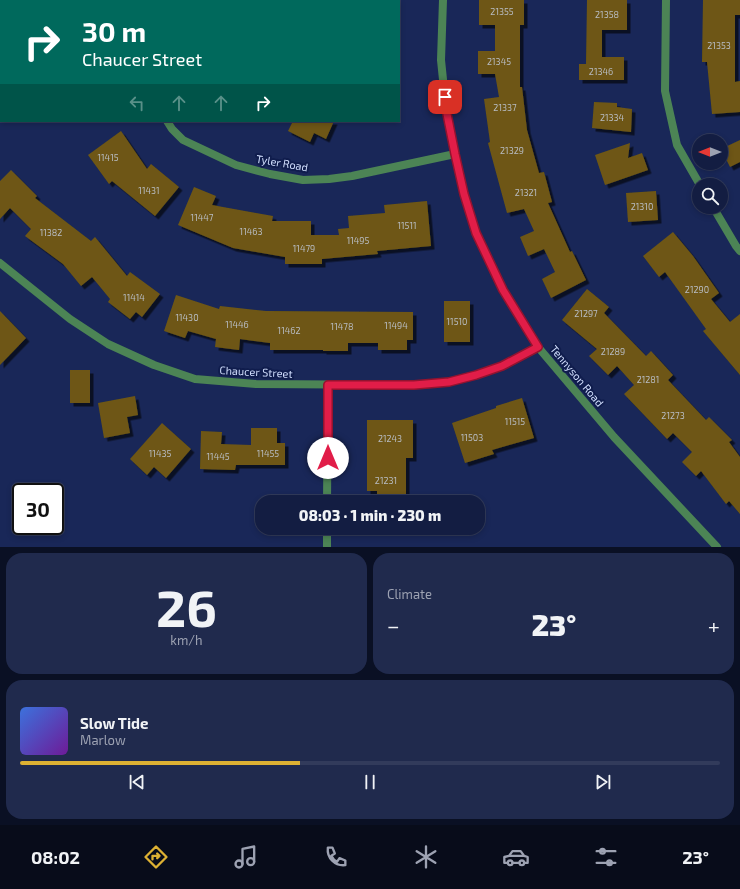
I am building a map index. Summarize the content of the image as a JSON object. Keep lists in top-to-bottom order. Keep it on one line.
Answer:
{"streets":{"street":["Tyler Road","Chaucer Street","Tennyson Road"]},"crossings":[["Tyler Road","Tennyson Road"],["Chaucer Street","Tennyson Road"]],"house_numbers":["21355","21358","21353","21345","21346","21337","21334","21329","11415","11431","21321","21310","11447","11511","11463","11382","11495","11479","21290","11414","21297","11430","11510","11446","11494","11478","11462","21289","21281","21273","11515","11503","21243","11435","11455","11445","21231"],"north":"left","page":{"turn":["30 m","Chaucer Street"],"limit":"30","trip":"08:03 · 1 min · 230 m","tile":[["26","km/h"],"Climate"],"heat":["−","23°","+"],"song":["Slow Tide","Marlow"],"tabs":["08:02","23°"]}}
